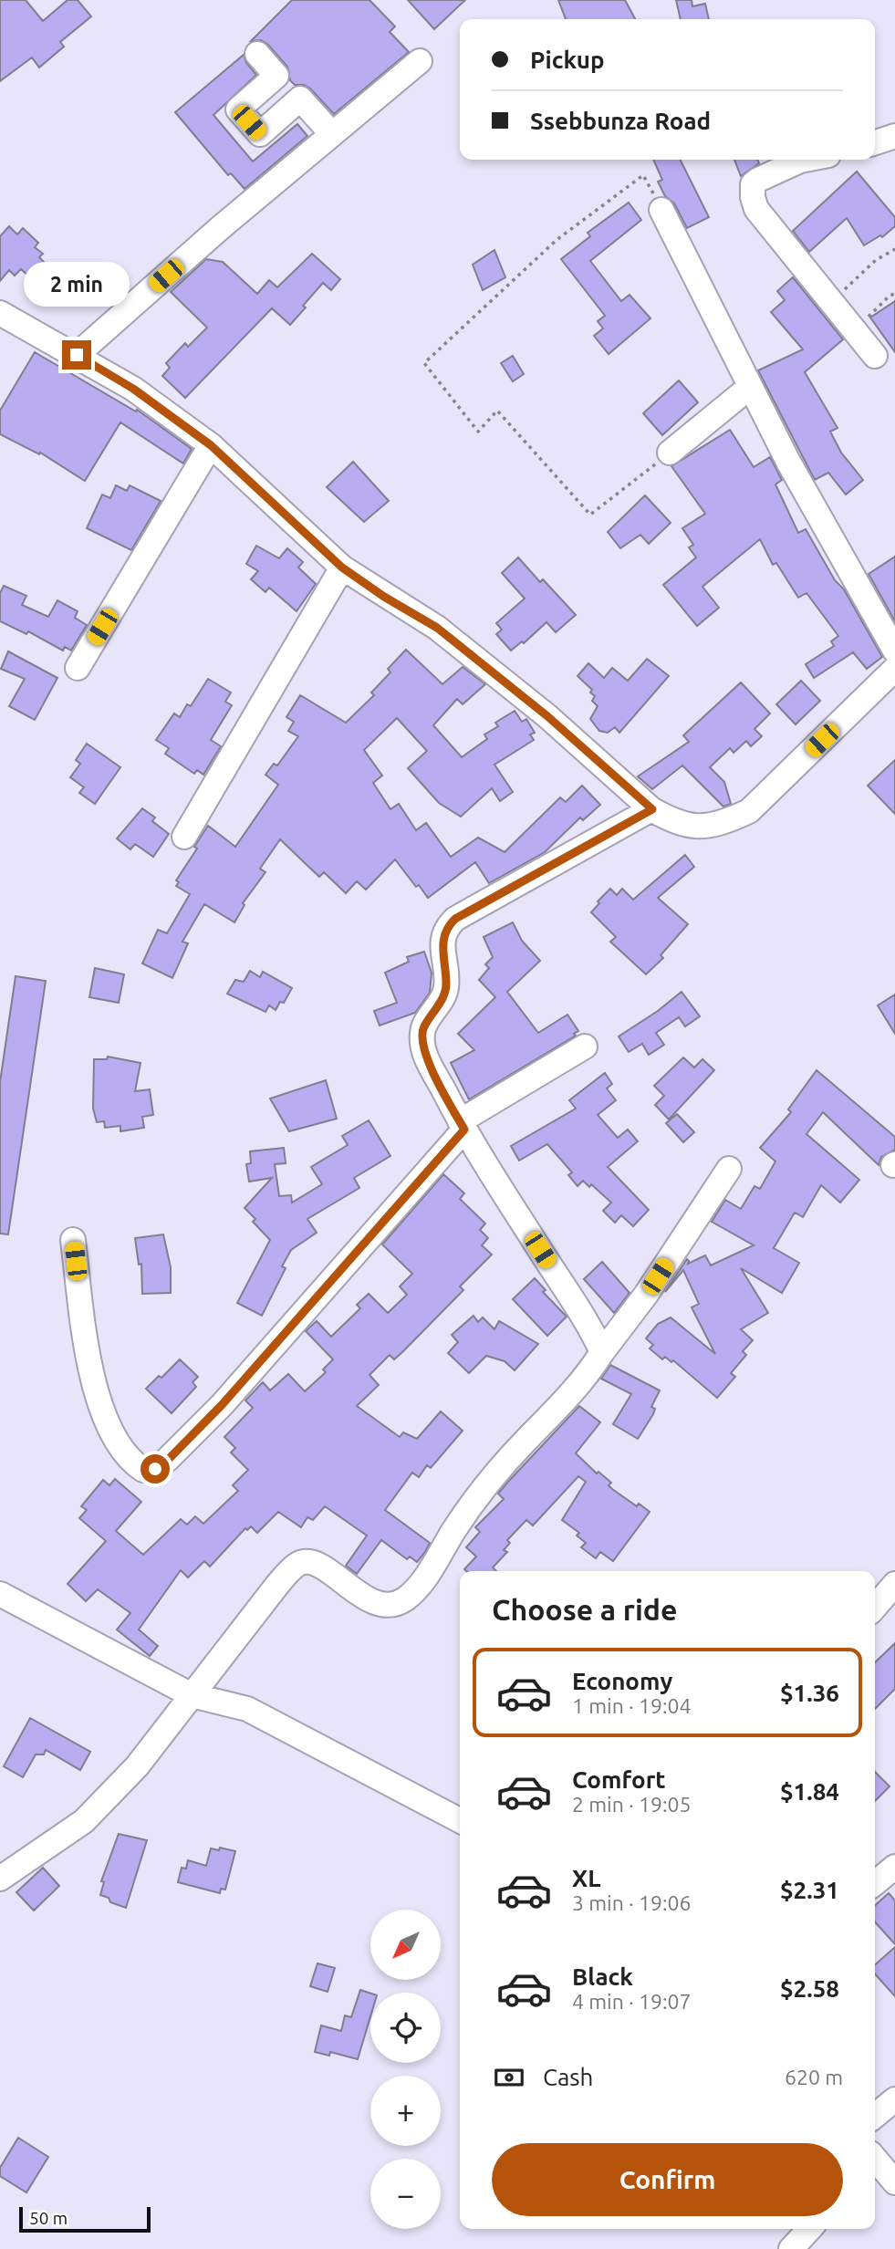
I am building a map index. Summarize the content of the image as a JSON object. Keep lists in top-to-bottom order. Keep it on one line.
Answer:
{"scale_bar":"50 m","north":"bottom left","page":{"banner":["Pickup","Ssebbunza Road"],"bubble":"2 min","heading":"Choose a ride","list":[{"name":"Economy","note":"1 min · 19:04","value":"$1.36"},{"name":"Comfort","note":"2 min · 19:05","value":"$1.84"},{"name":"XL","note":"3 min · 19:06","value":"$2.31"},{"name":"Black","note":"4 min · 19:07","value":"$2.58"}],"map_buttons":["+","−"],"pay":["Cash","620 m"],"buttons":"Confirm","scale":"50 m"}}
